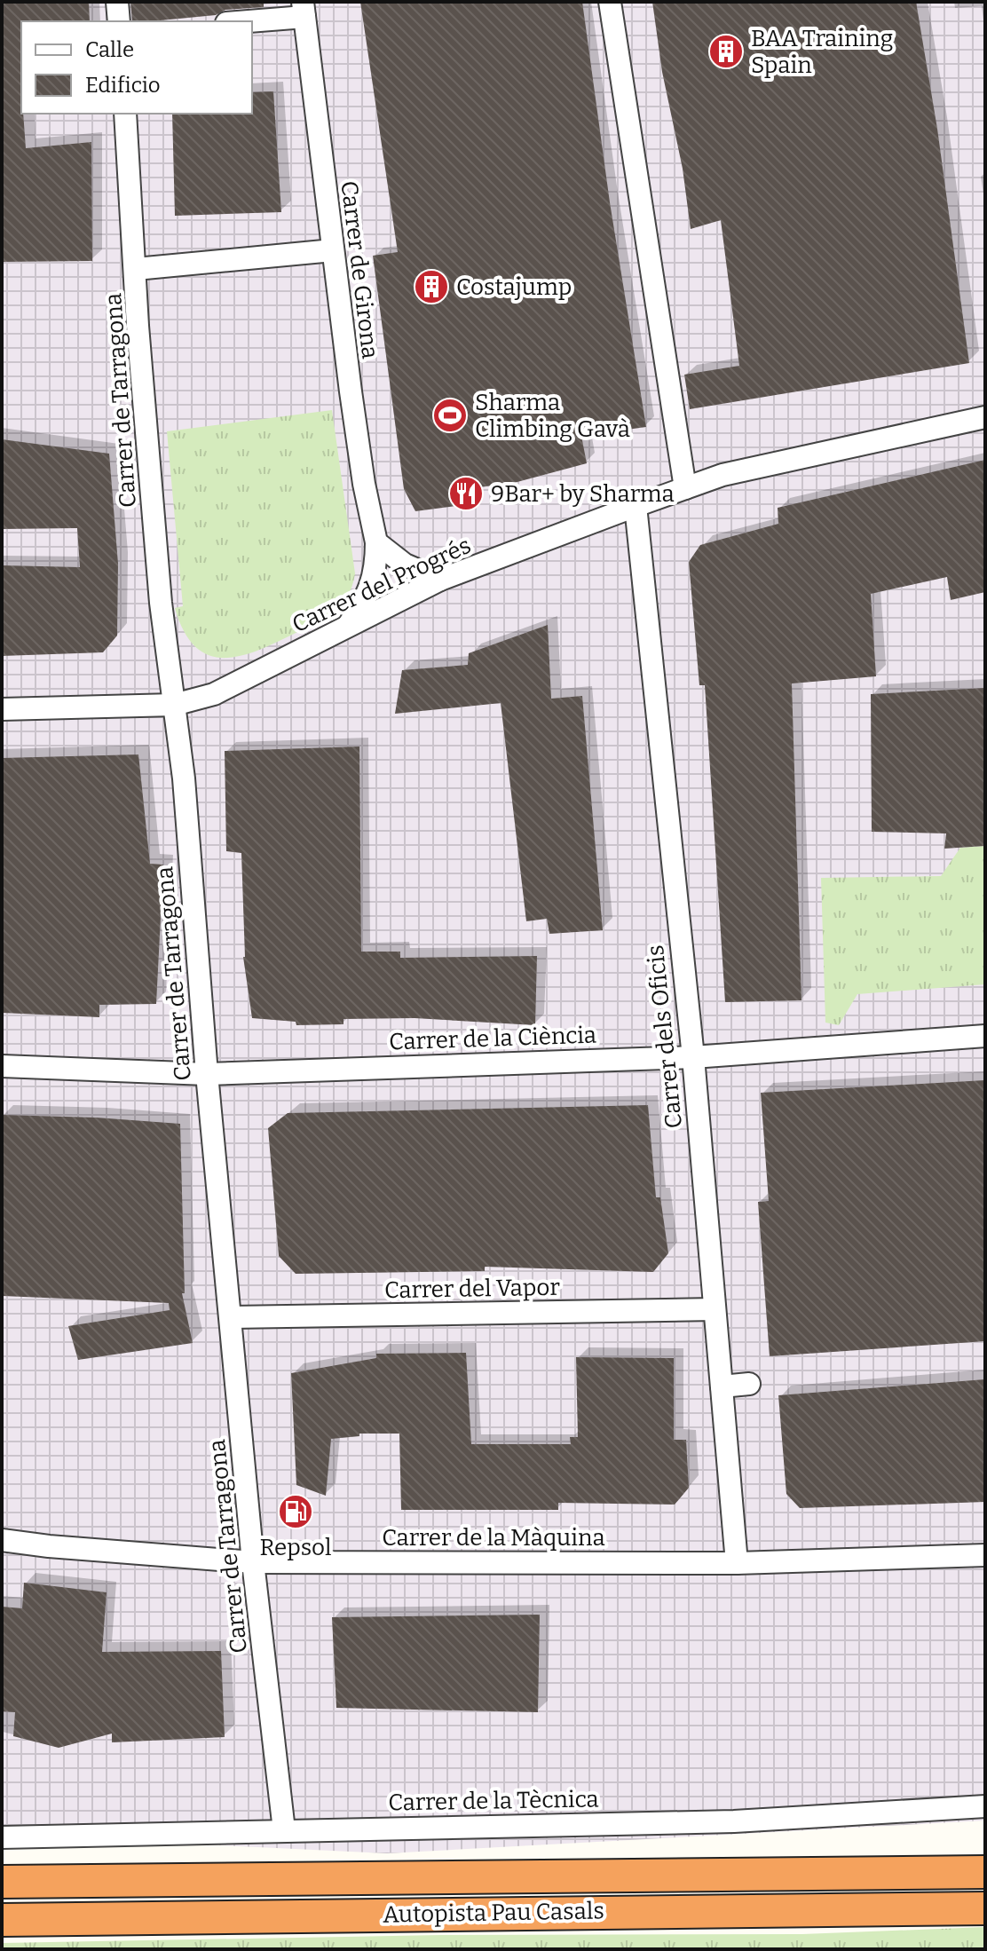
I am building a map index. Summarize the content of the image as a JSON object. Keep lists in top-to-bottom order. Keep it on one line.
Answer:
{"streets":{"highway":["Autopista Pau Casals"],"street":["Carrer de Girona","Carrer de Tarragona","Carrer del Progrés","Carrer dels Oficis","Carrer de la Ciència","Carrer del Vapor","Carrer de la Màquina","Carrer de la Tècnica"]},"crossings":[["Carrer de Girona","Carrer del Progrés"],["Carrer de Tarragona","Carrer del Progrés"],["Carrer de Tarragona","Carrer de la Ciència"],["Carrer de Tarragona","Carrer del Vapor"],["Carrer de Tarragona","Carrer de la Màquina"],["Carrer de Tarragona","Carrer de la Tècnica"],["Carrer del Progrés","Carrer dels Oficis"],["Carrer dels Oficis","Carrer de la Ciència"],["Carrer dels Oficis","Carrer del Vapor"],["Carrer dels Oficis","Carrer de la Màquina"]],"places":{"building":["BAA Training Spain","Costajump"],"sports":["Sharma Climbing Gavà"],"restaurant":["9Bar+ by Sharma"],"fuel station":["Repsol"]},"legend":["Calle","Edificio"]}
